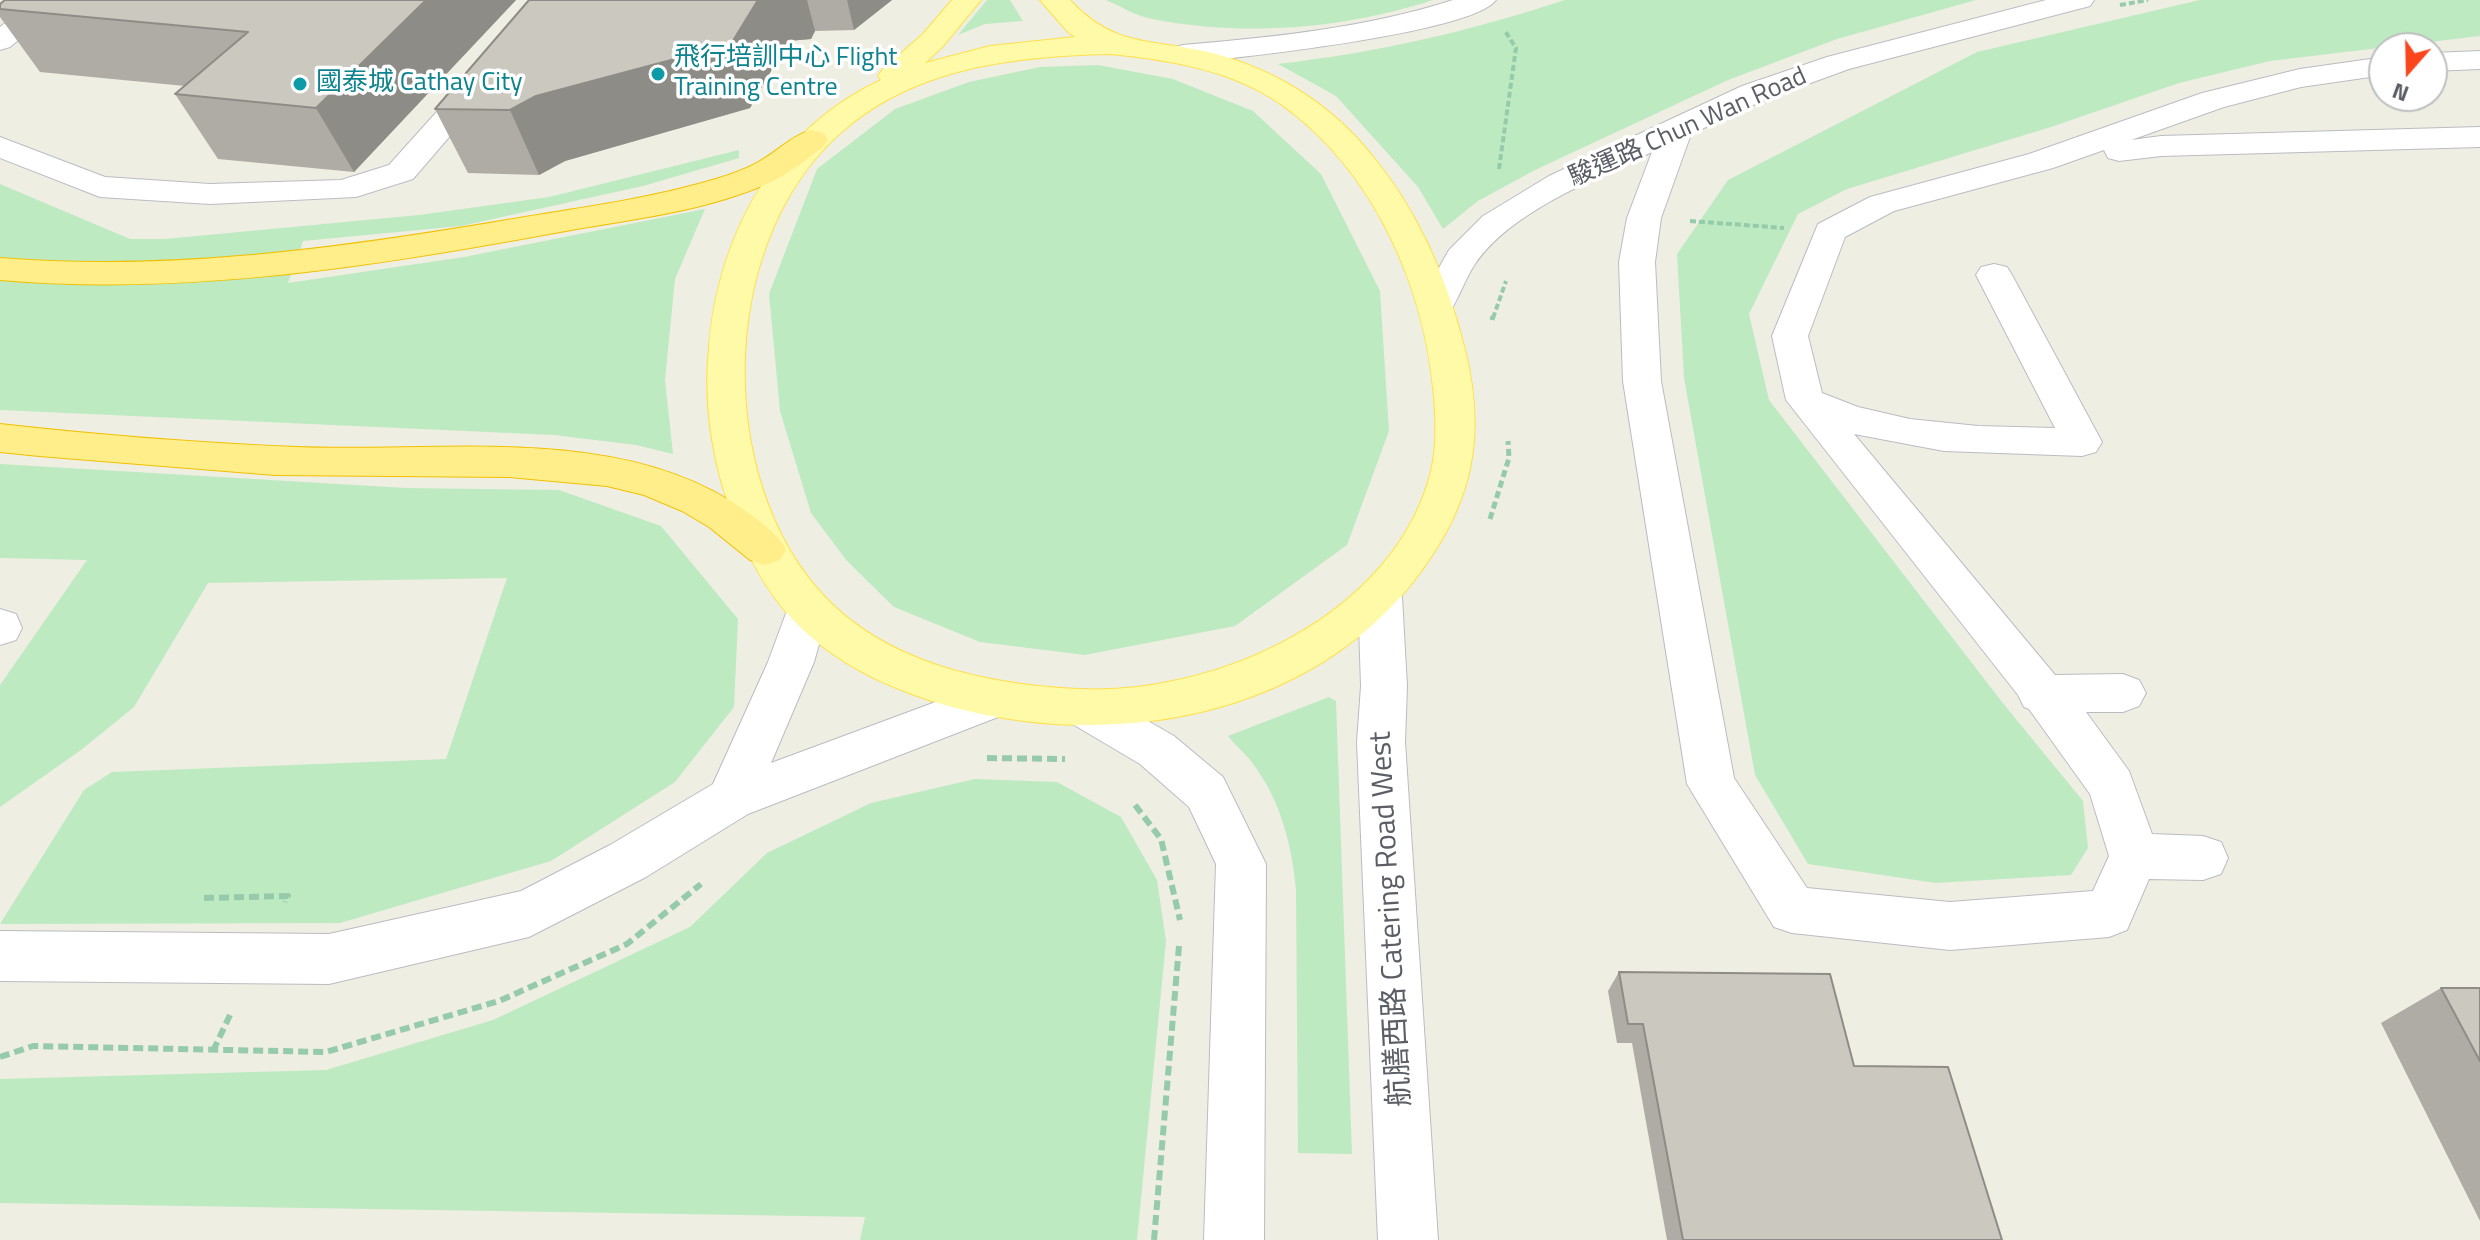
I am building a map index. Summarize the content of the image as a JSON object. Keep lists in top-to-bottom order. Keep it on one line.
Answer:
{"streets":{"street":["駿運路 Chun Wan Road","航膳西路 Catering Road West"]},"places":["飛行培訓中心 Flight Training Centre","國泰城 Cathay City"],"north":"bottom"}
